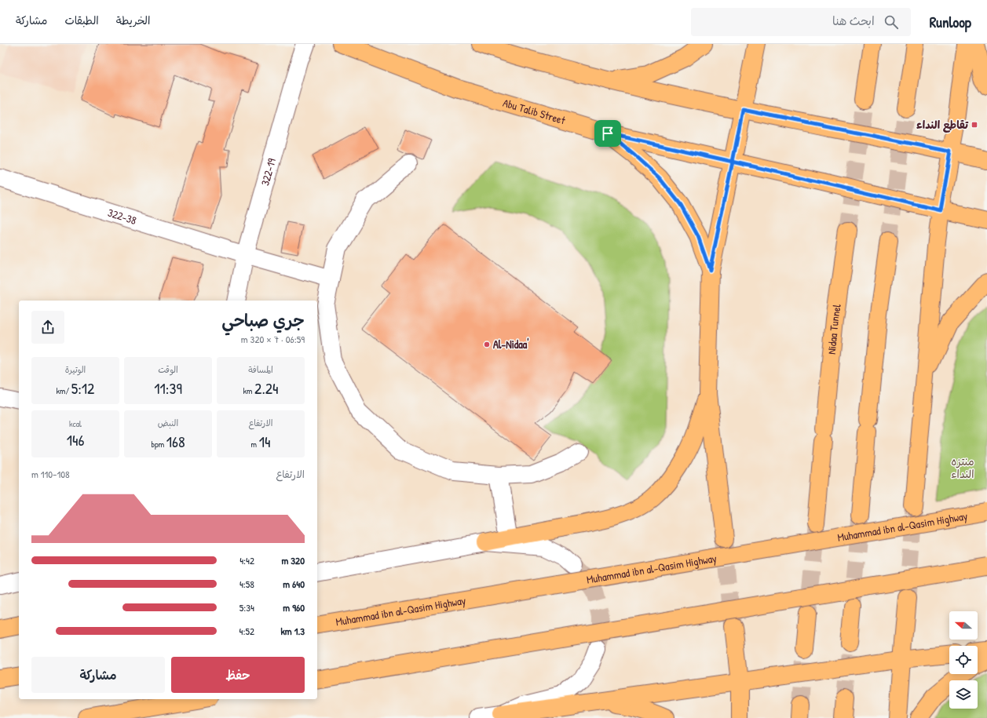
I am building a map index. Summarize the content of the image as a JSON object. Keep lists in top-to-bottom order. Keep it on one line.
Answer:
{"streets":{"main road":["Abu Talib Street","Nidaa Tunnel","Muhammad ibn al-Qasim Highway"],"street":["322-19","322-38"]},"crossings":[["322-19","322-38"]],"parks":["منتزه النداء"],"places":{"transit":["تقاطع النداء"],"other":["Al-Nidaa'"]},"north":"left","page":{"header":"Runloop","search":"ابحث هنا","nav":["الخريطة","الطبقات","مشاركة"],"heading":["جري صباحي","06:59 · 7 × 320 m"],"stats":[["المسافة","2.24 km"],["الوقت","11:39"],["الوتيرة","5:12 /km"],["الارتفاع","14 m"],["النبض","168 bpm"],["kcal","146"]],"chart":["الارتفاع","108–110 m"],"list":[{"name":"320 m","note":"4:42"},{"name":"640 m","note":"4:58"},{"name":"960 m","note":"5:34"},{"name":"1.3 km","note":"4:52"}],"buttons":["حفظ","مشاركة"]}}
